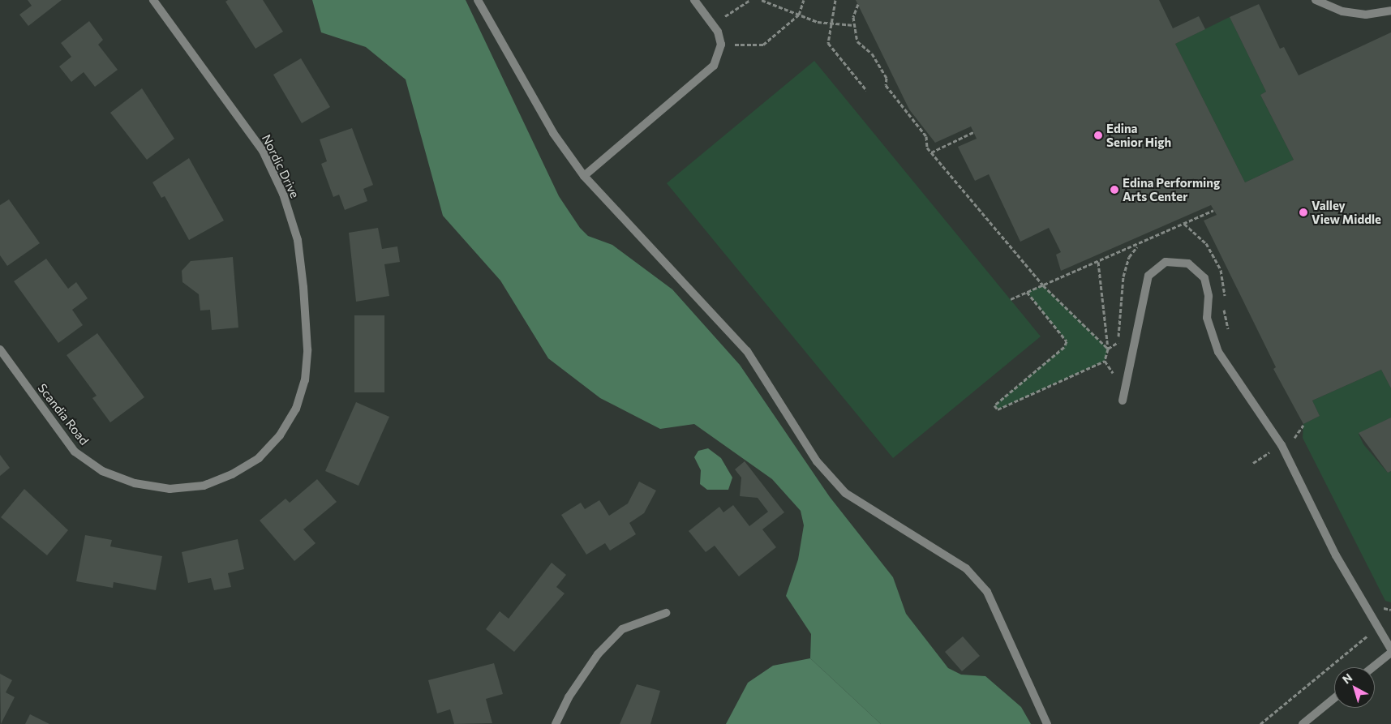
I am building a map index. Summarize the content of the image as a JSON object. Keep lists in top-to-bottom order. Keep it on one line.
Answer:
{"streets":{"street":["Nordic Drive","Scandia Road"]},"crossings":[["Nordic Drive","Scandia Road"]],"places":["Edina Senior High","Edina Performing Arts Center","Valley View Middle"],"north":"top left"}
